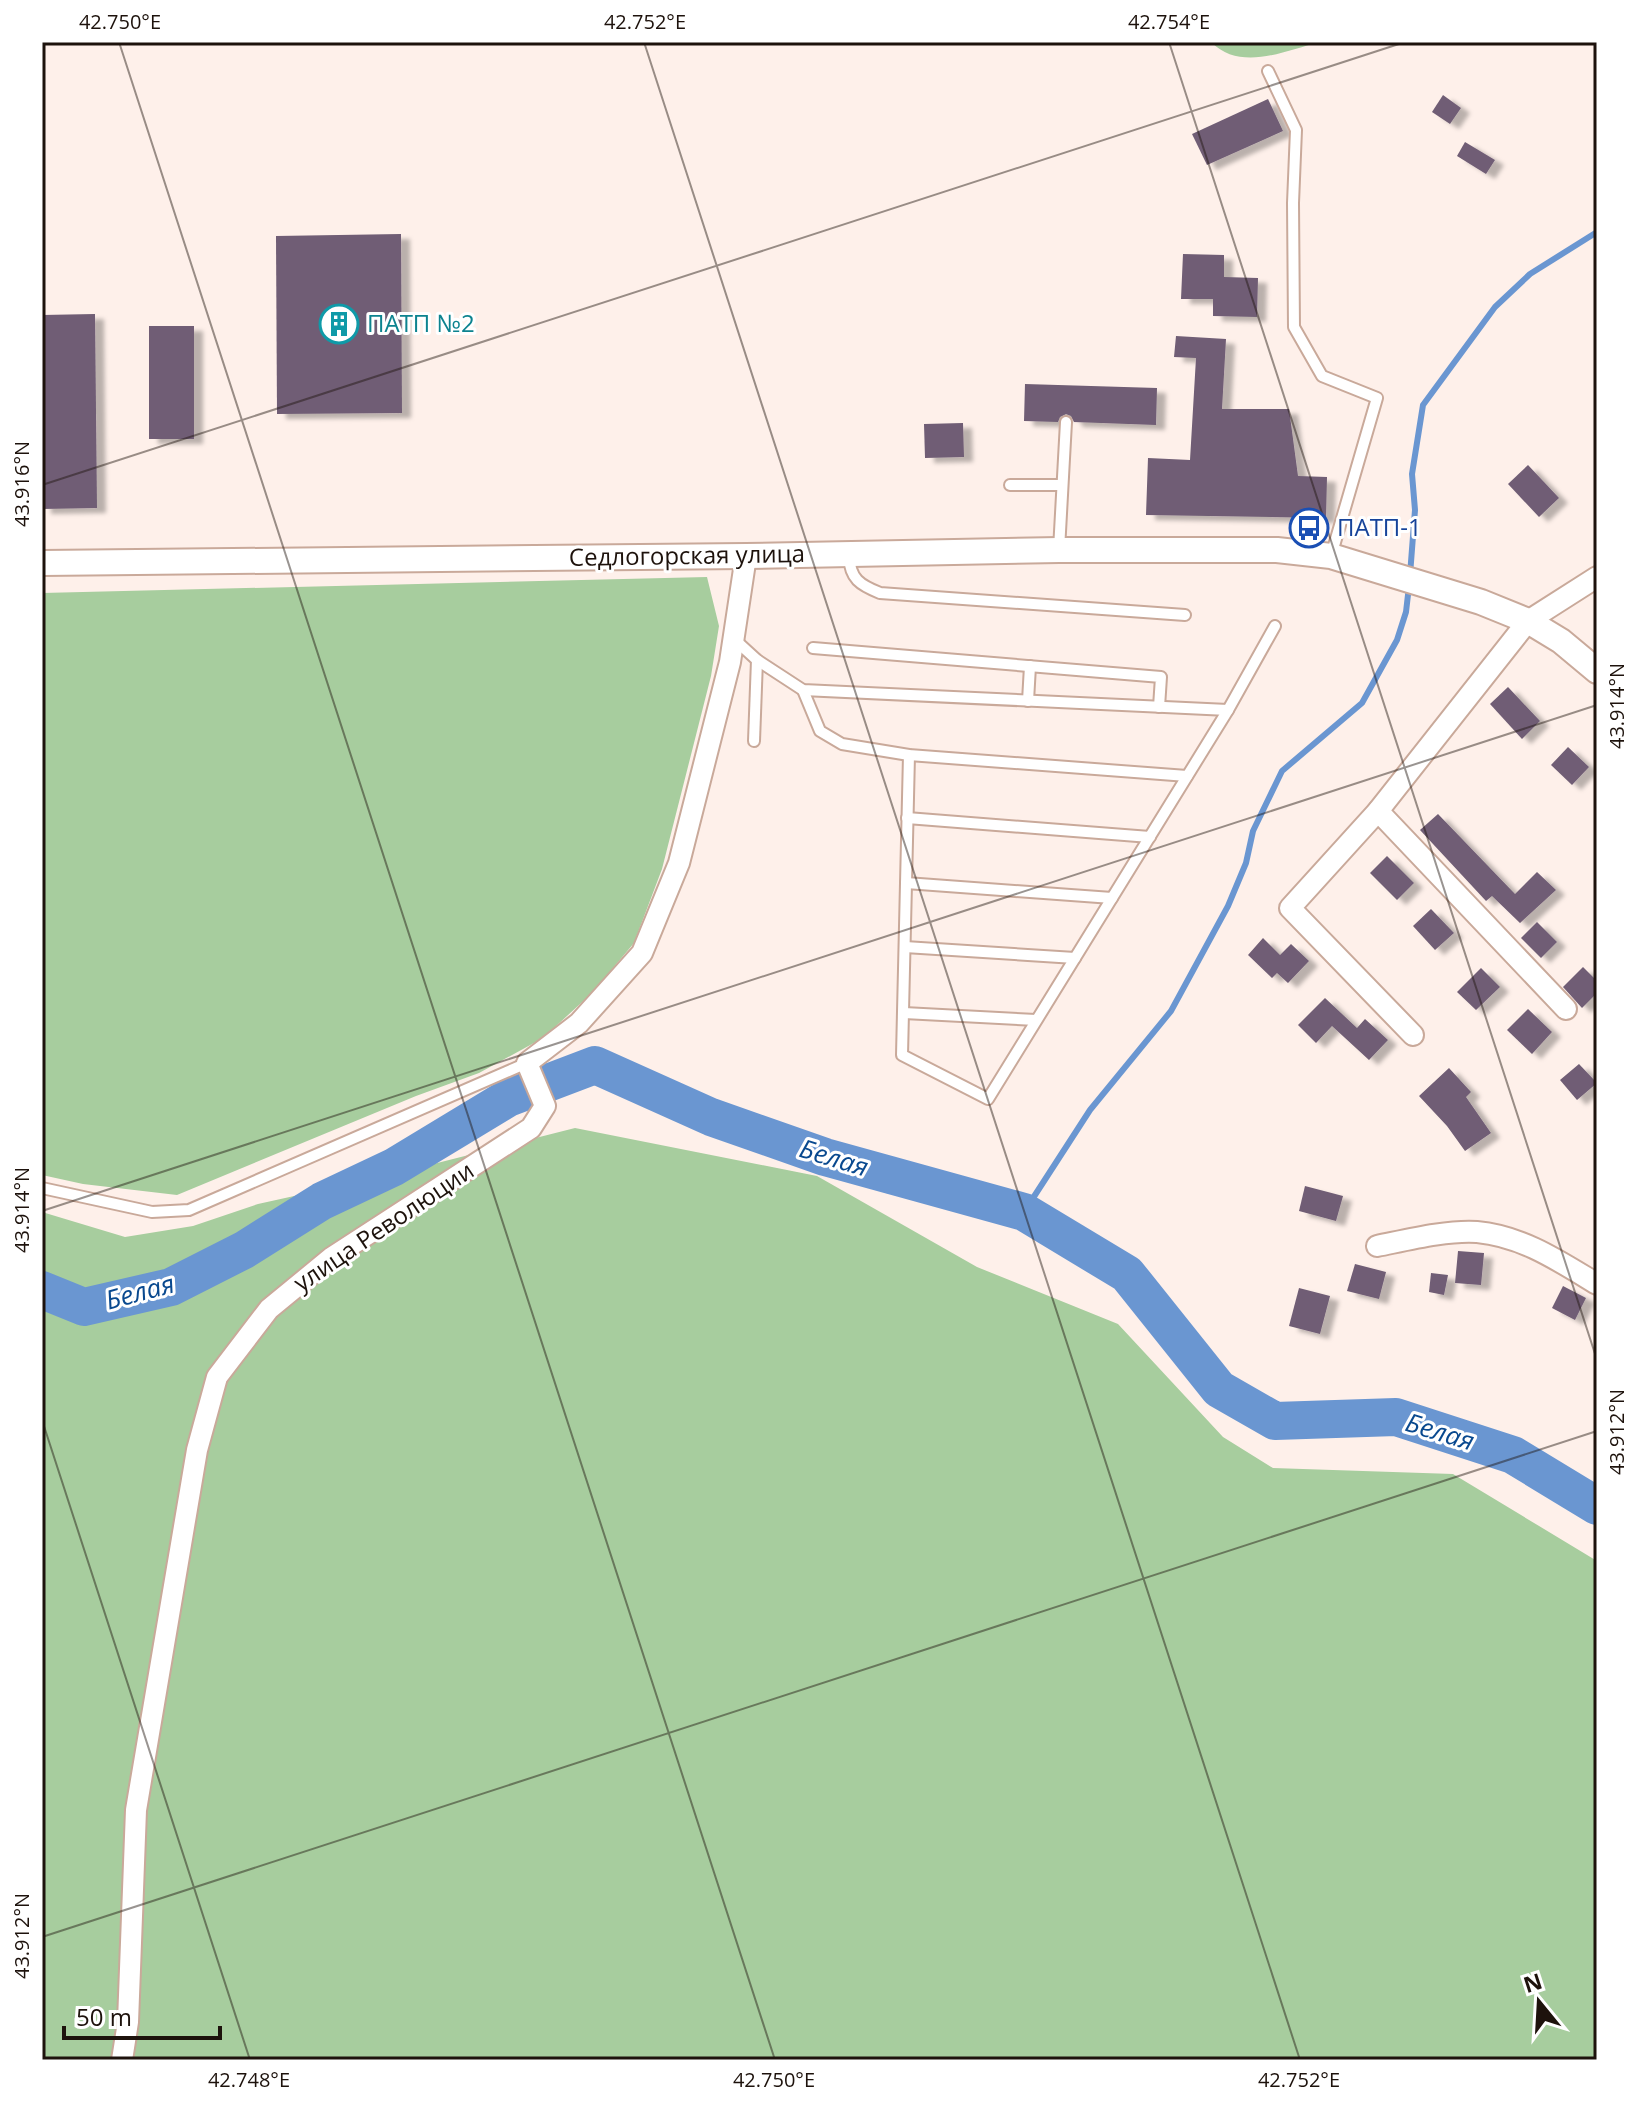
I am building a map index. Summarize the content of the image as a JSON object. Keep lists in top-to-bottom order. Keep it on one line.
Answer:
{"streets":{"street":["Седлогорская улица","улица Революции"]},"water":["Белая"],"places":{"building":["ПАТП №2"],"bus stop":["ПАТП-1"]},"scale_bar":"50 m","north":"top","coordinates":["42.750°E","42.752°E","42.754°E","43.916°N","43.914°N","43.912°N","42.748°E"]}
